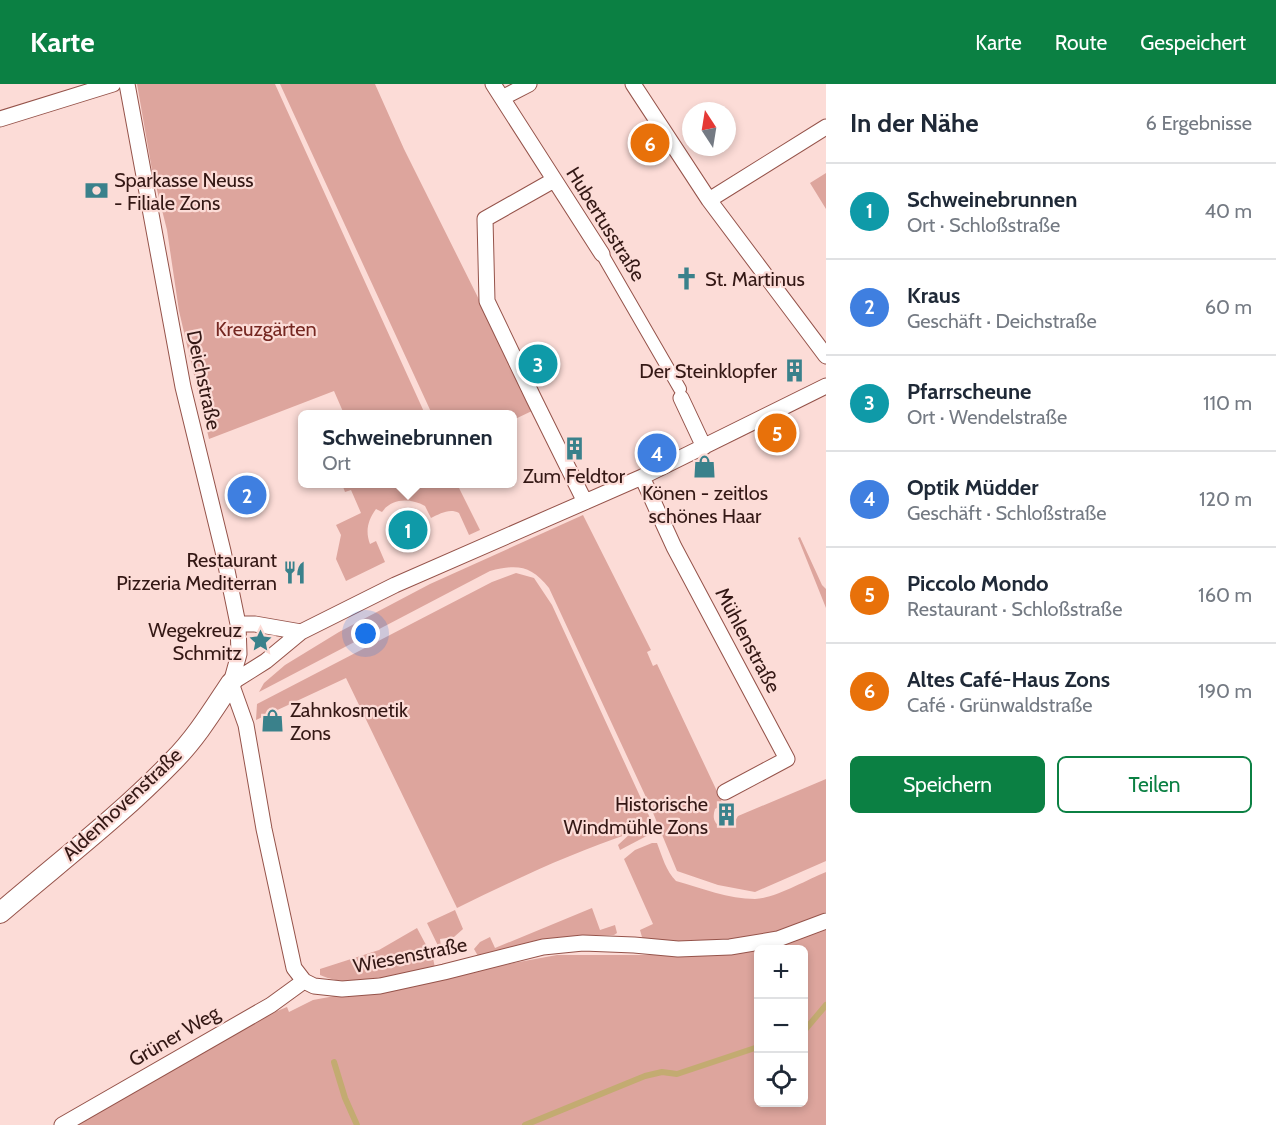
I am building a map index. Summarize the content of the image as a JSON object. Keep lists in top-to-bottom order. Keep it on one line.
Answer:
{"streets":{"street":["Hubertusstraße","Deichstraße","Mühlenstraße","Aldenhovenstraße","Wiesenstraße","Grüner Weg"]},"crossings":[["Deichstraße","Aldenhovenstraße"],["Wiesenstraße","Grüner Weg"]],"parks":["Kreuzgärten"],"places":{"bank":["Sparkasse Neuss - Filiale Zons"],"church":["St. Martinus"],"building":["Der Steinklopfer","Zum Feldtor","Historische Windmühle Zons"],"shop":["Könen - zeitlos schönes Haar","Zahnkosmetik Zons"],"restaurant":["Restaurant Pizzeria Mediterran"],"place":["Wegekreuz Schmitz"]},"north":"top","page":{"header":"Karte","nav":["Karte","Route","Gespeichert"],"heading":["In der Nähe","6 Ergebnisse"],"pins":["6","3","5","4","2","1"],"list":[{"mark":"1","name":"Schweinebrunnen","note":"Ort · Schloßstraße","value":"40 m"},{"mark":"2","name":"Kraus","note":"Geschäft · Deichstraße","value":"60 m"},{"mark":"3","name":"Pfarrscheune","note":"Ort · Wendelstraße","value":"110 m"},{"mark":"4","name":"Optik Müdder","note":"Geschäft · Schloßstraße","value":"120 m"},{"mark":"5","name":"Piccolo Mondo","note":"Restaurant · Schloßstraße","value":"160 m"},{"mark":"6","name":"Altes Café-Haus Zons","note":"Café · Grünwaldstraße","value":"190 m"}],"popup":["Schweinebrunnen","Ort"],"buttons":["Speichern","Teilen"],"map_buttons":["+","−"]}}
